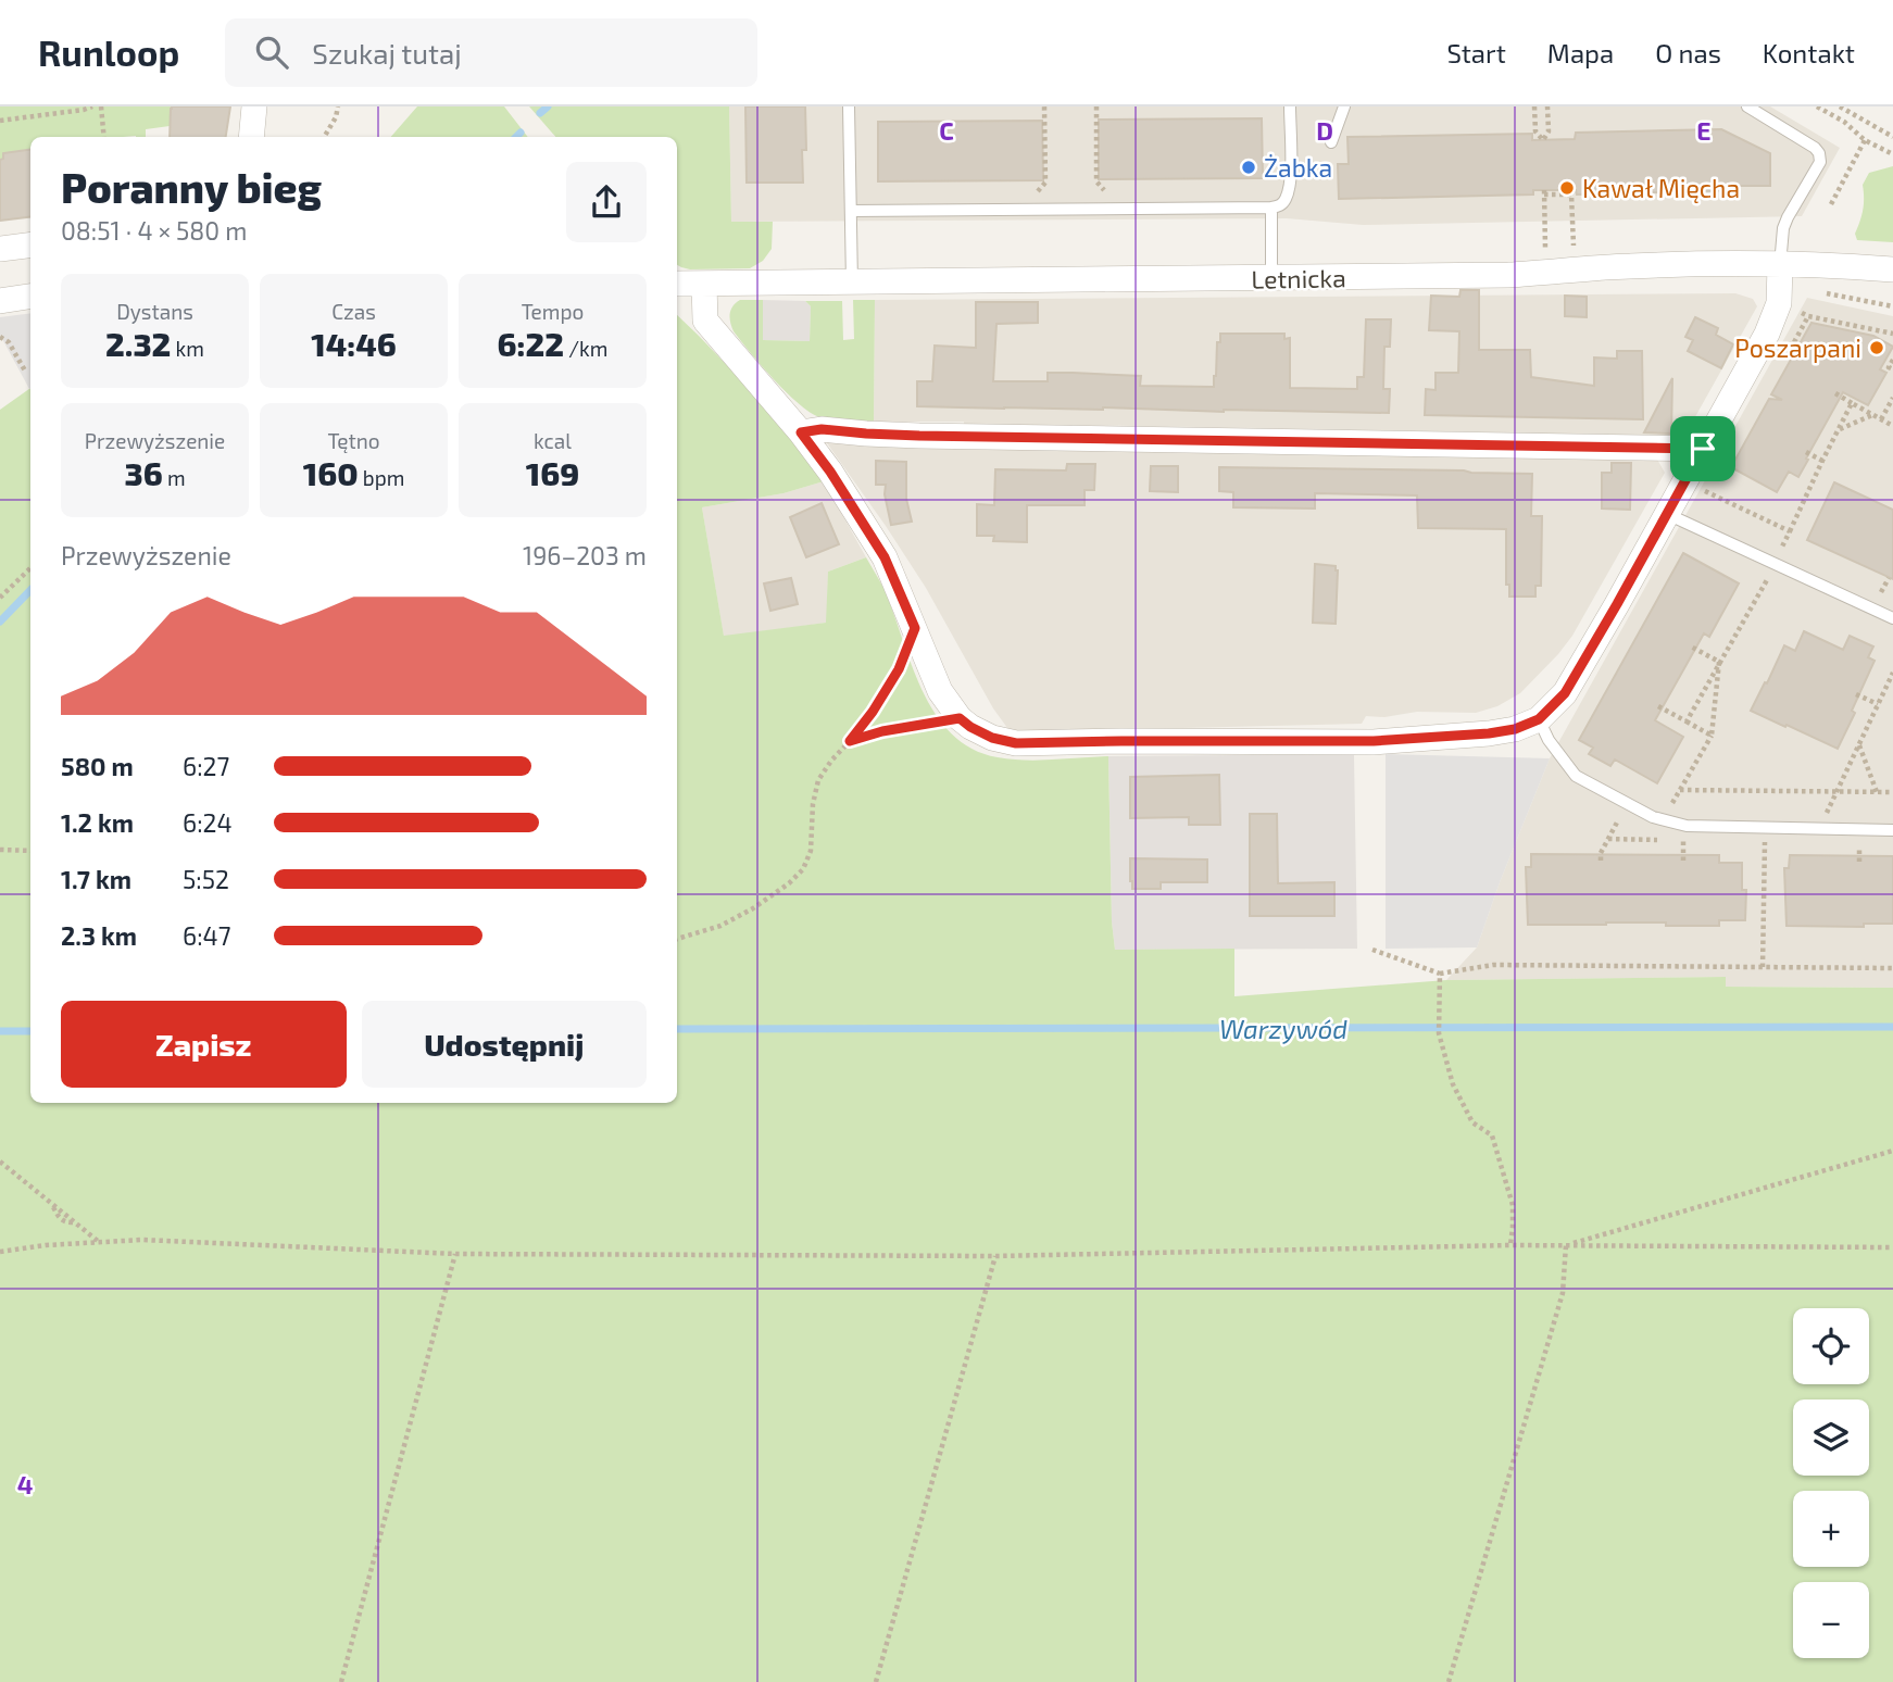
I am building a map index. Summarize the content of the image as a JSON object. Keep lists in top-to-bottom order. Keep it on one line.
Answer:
{"streets":{"street":["Letnicka"]},"water":["Warzywód"],"places":["Żabka","Kawał Mięcha","Poszarpani"],"page":{"header":"Runloop","search":"Szukaj tutaj","nav":["Start","Mapa","O nas","Kontakt"],"heading":["Poranny bieg","08:51 · 4 × 580 m"],"stats":[["Dystans","2.32 km"],["Czas","14:46"],["Tempo","6:22 /km"],["Przewyższenie","36 m"],["Tętno","160 bpm"],["kcal","169"]],"chart":["Przewyższenie","196–203 m"],"list":[{"name":"580 m","note":"6:27"},{"name":"1.2 km","note":"6:24"},{"name":"1.7 km","note":"5:52"},{"name":"2.3 km","note":"6:47"}],"buttons":["Zapisz","Udostępnij"],"map_buttons":["+","−"]},"grid":{"columns":["C","D","E"],"rows":["4"]}}
